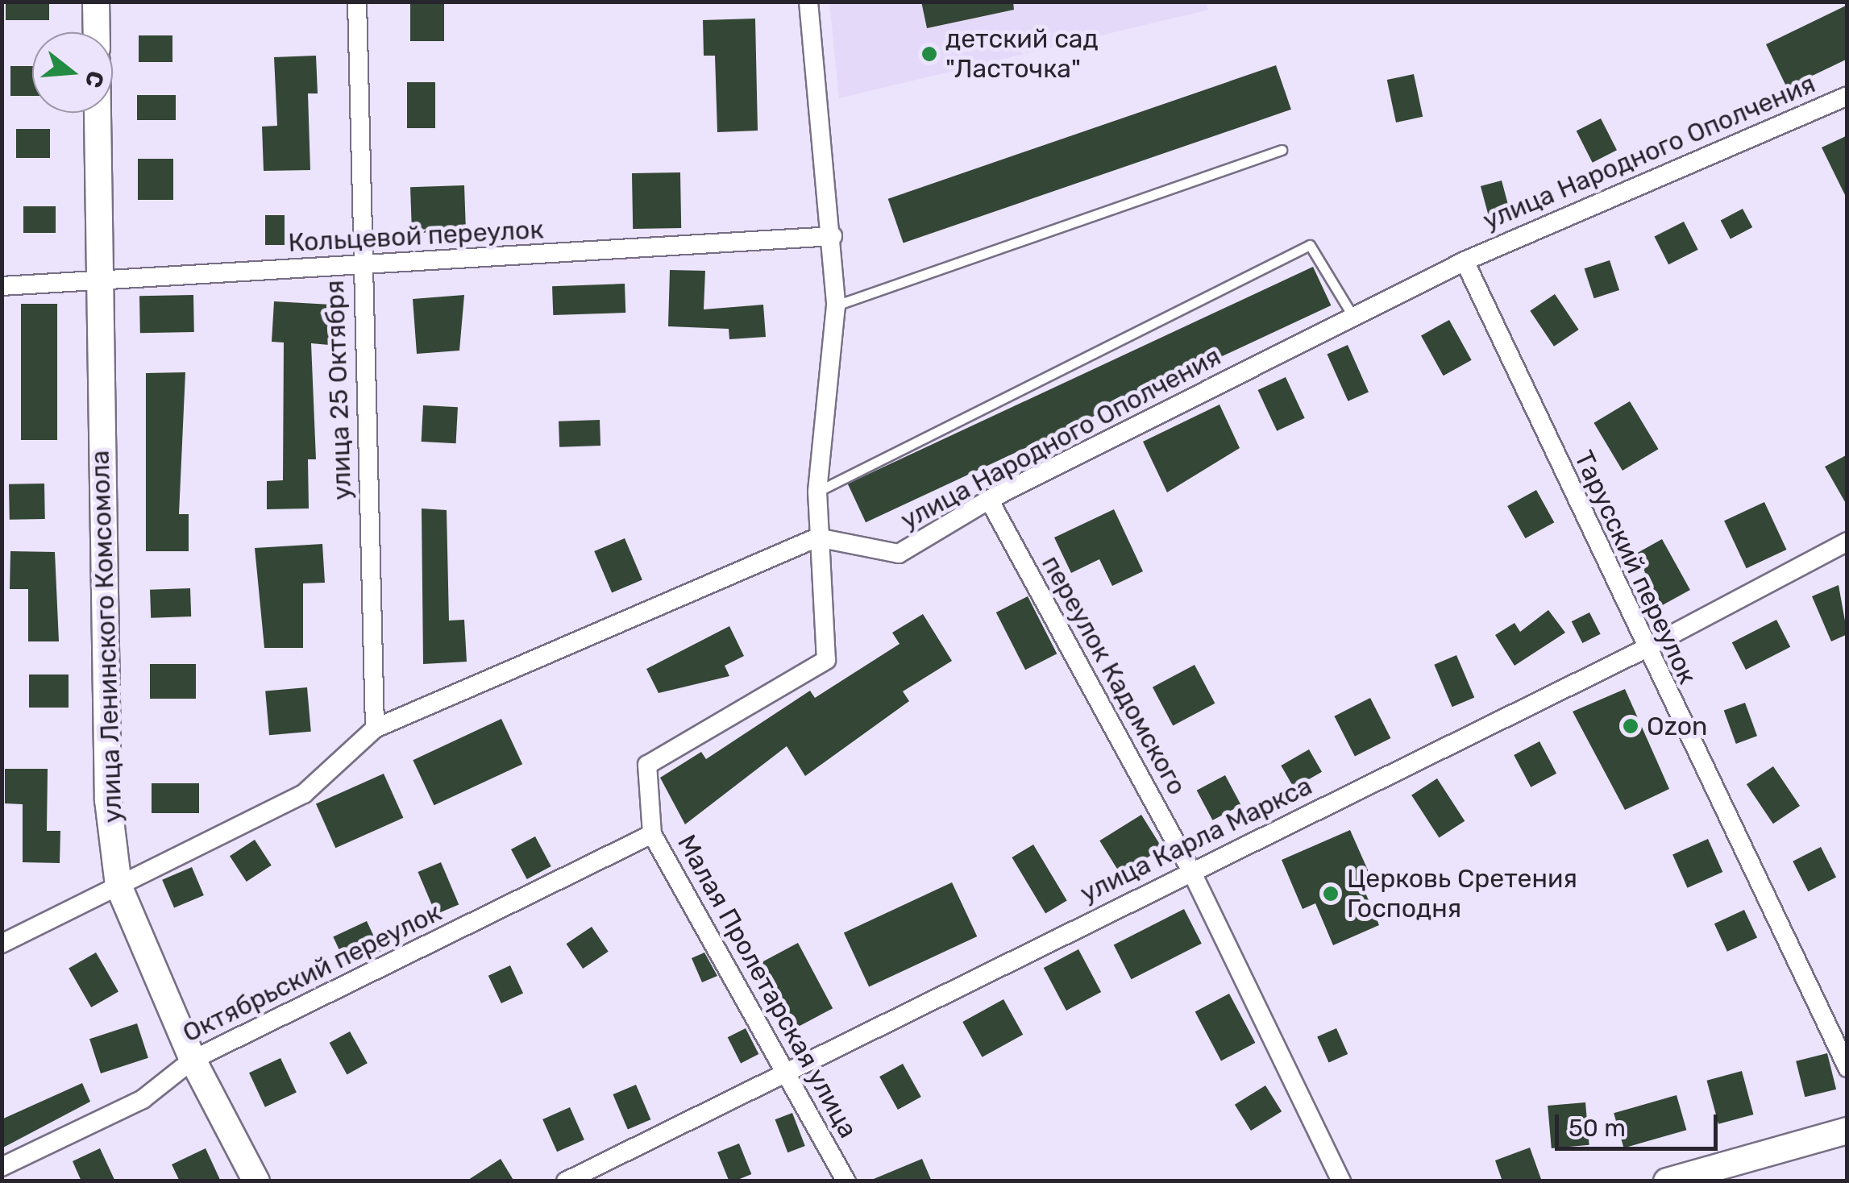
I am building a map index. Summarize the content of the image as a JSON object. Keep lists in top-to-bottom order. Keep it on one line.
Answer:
{"streets":{"main road":["улица Ленинского Комсомола"],"street":["улица Народного Ополчения","Кольцевой переулок","улица 25 Октября","Тарусский переулок","переулок Кадомского","улица Карла Маркса","Октябрьский переулок","Малая Пролетарская улица"]},"crossings":[["улица Народного Ополчения","Тарусский переулок"],["улица Народного Ополчения","переулок Кадомского"],["улица Народного Ополчения","Малая Пролетарская улица"],["Кольцевой переулок","улица 25 Октября"],["Кольцевой переулок","улица Ленинского Комсомола"],["Кольцевой переулок","Малая Пролетарская улица"],["Тарусский переулок","улица Карла Маркса"],["улица Ленинского Комсомола","Октябрьский переулок"],["переулок Кадомского","улица Карла Маркса"],["улица Карла Маркса","Малая Пролетарская улица"],["Октябрьский переулок","Малая Пролетарская улица"]],"places":["детский сад \"Ласточка\"","Ozon","Церковь Сретения Господня"],"scale_bar":"50 m","north":"right"}
